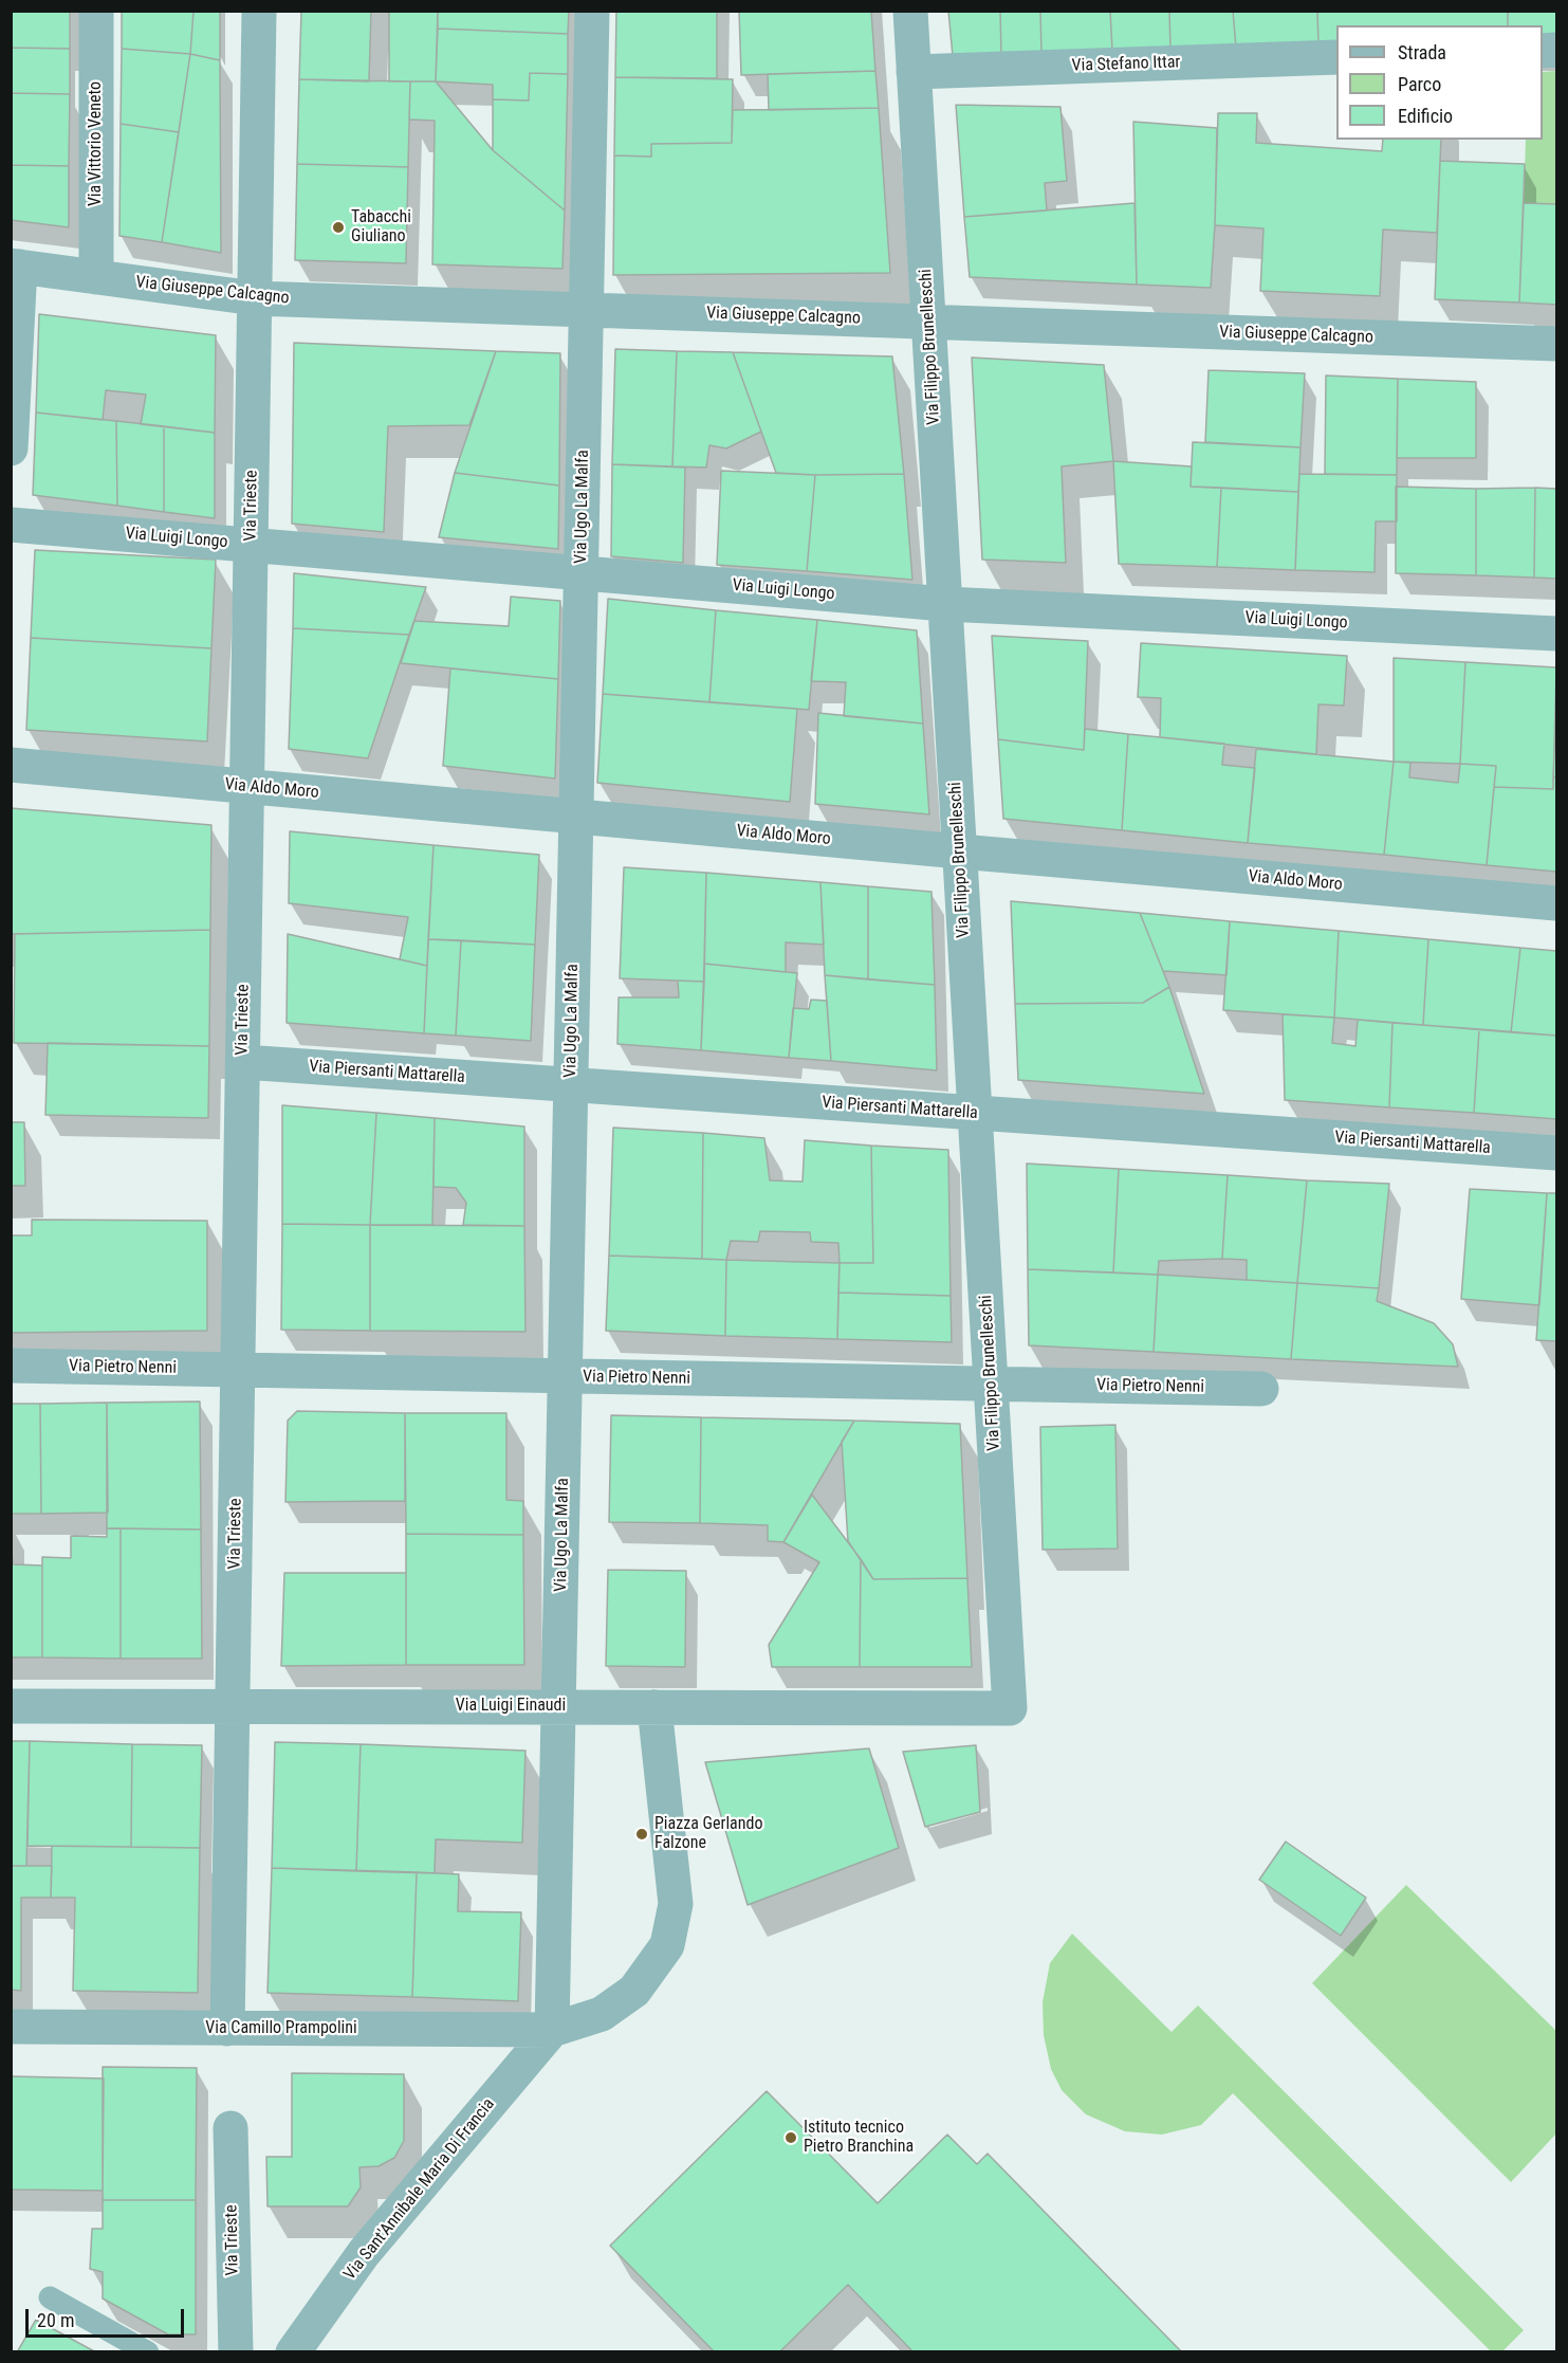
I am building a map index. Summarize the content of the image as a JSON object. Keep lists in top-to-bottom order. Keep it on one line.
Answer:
{"streets":{"street":["Via Stefano Ittar","Via Vittorio Veneto","Via Giuseppe Calcagno","Via Filippo Brunelleschi","Via Trieste","Via Ugo La Malfa","Via Luigi Longo","Via Aldo Moro","Via Piersanti Mattarella","Via Pietro Nenni","Via Luigi Einaudi","Via Camillo Prampolini","Via Sant'Annibale Maria Di Francia"]},"crossings":[["Via Stefano Ittar","Via Filippo Brunelleschi"],["Via Vittorio Veneto","Via Giuseppe Calcagno"],["Via Giuseppe Calcagno","Via Filippo Brunelleschi"],["Via Giuseppe Calcagno","Via Trieste"],["Via Giuseppe Calcagno","Via Ugo La Malfa"],["Via Filippo Brunelleschi","Via Luigi Longo"],["Via Filippo Brunelleschi","Via Aldo Moro"],["Via Filippo Brunelleschi","Via Piersanti Mattarella"],["Via Filippo Brunelleschi","Via Pietro Nenni"],["Via Filippo Brunelleschi","Via Luigi Einaudi"],["Via Trieste","Via Luigi Longo"],["Via Trieste","Via Aldo Moro"],["Via Trieste","Via Piersanti Mattarella"],["Via Trieste","Via Pietro Nenni"],["Via Trieste","Via Luigi Einaudi"],["Via Trieste","Via Camillo Prampolini"],["Via Ugo La Malfa","Via Luigi Longo"],["Via Ugo La Malfa","Via Aldo Moro"],["Via Ugo La Malfa","Via Piersanti Mattarella"],["Via Ugo La Malfa","Via Pietro Nenni"],["Via Ugo La Malfa","Via Luigi Einaudi"],["Via Ugo La Malfa","Via Camillo Prampolini"],["Via Ugo La Malfa","Via Sant'Annibale Maria Di Francia"],["Via Camillo Prampolini","Via Sant'Annibale Maria Di Francia"]],"places":["Tabacchi Giuliano","Piazza Gerlando Falzone","Istituto tecnico Pietro Branchina"],"legend":["Strada","Parco","Edificio"],"scale_bar":"20 m"}
